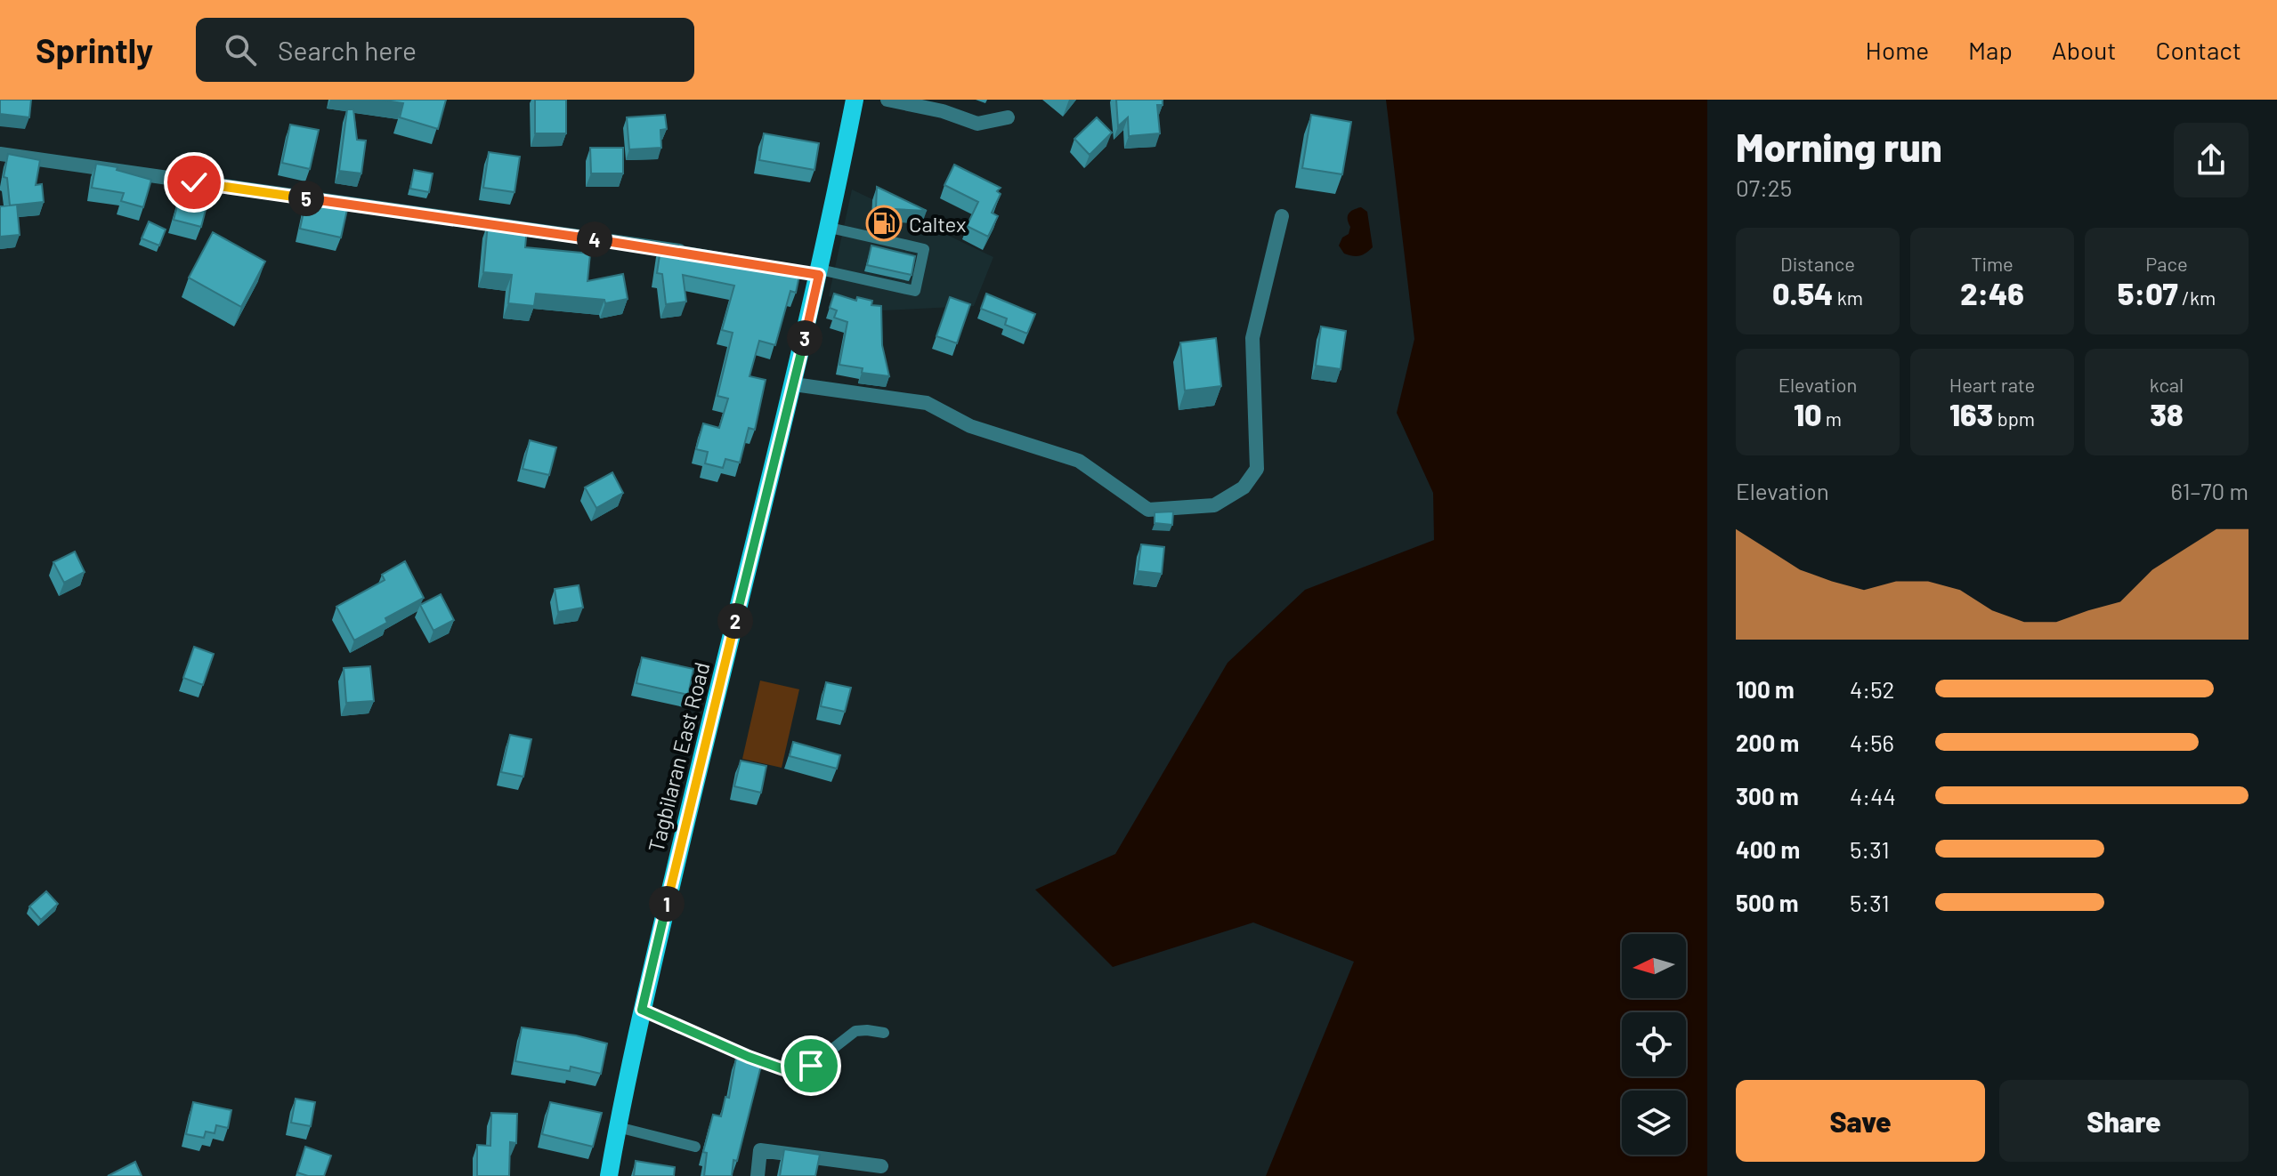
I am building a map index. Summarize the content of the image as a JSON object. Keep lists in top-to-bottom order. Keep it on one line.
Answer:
{"streets":{"main road":["Tagbilaran East Road"]},"places":{"fuel station":["Caltex"]},"north":"left","page":{"header":"Sprintly","search":"Search here","nav":["Home","Map","About","Contact"],"heading":["Morning run","07:25"],"pins":["5","4","3","2","1"],"stats":[["Distance","0.54 km"],["Time","2:46"],["Pace","5:07 /km"],["Elevation","10 m"],["Heart rate","163 bpm"],["kcal","38"]],"chart":["Elevation","61–70 m"],"list":[{"name":"100 m","note":"4:52"},{"name":"200 m","note":"4:56"},{"name":"300 m","note":"4:44"},{"name":"400 m","note":"5:31"},{"name":"500 m","note":"5:31"}],"buttons":["Save","Share"]}}
